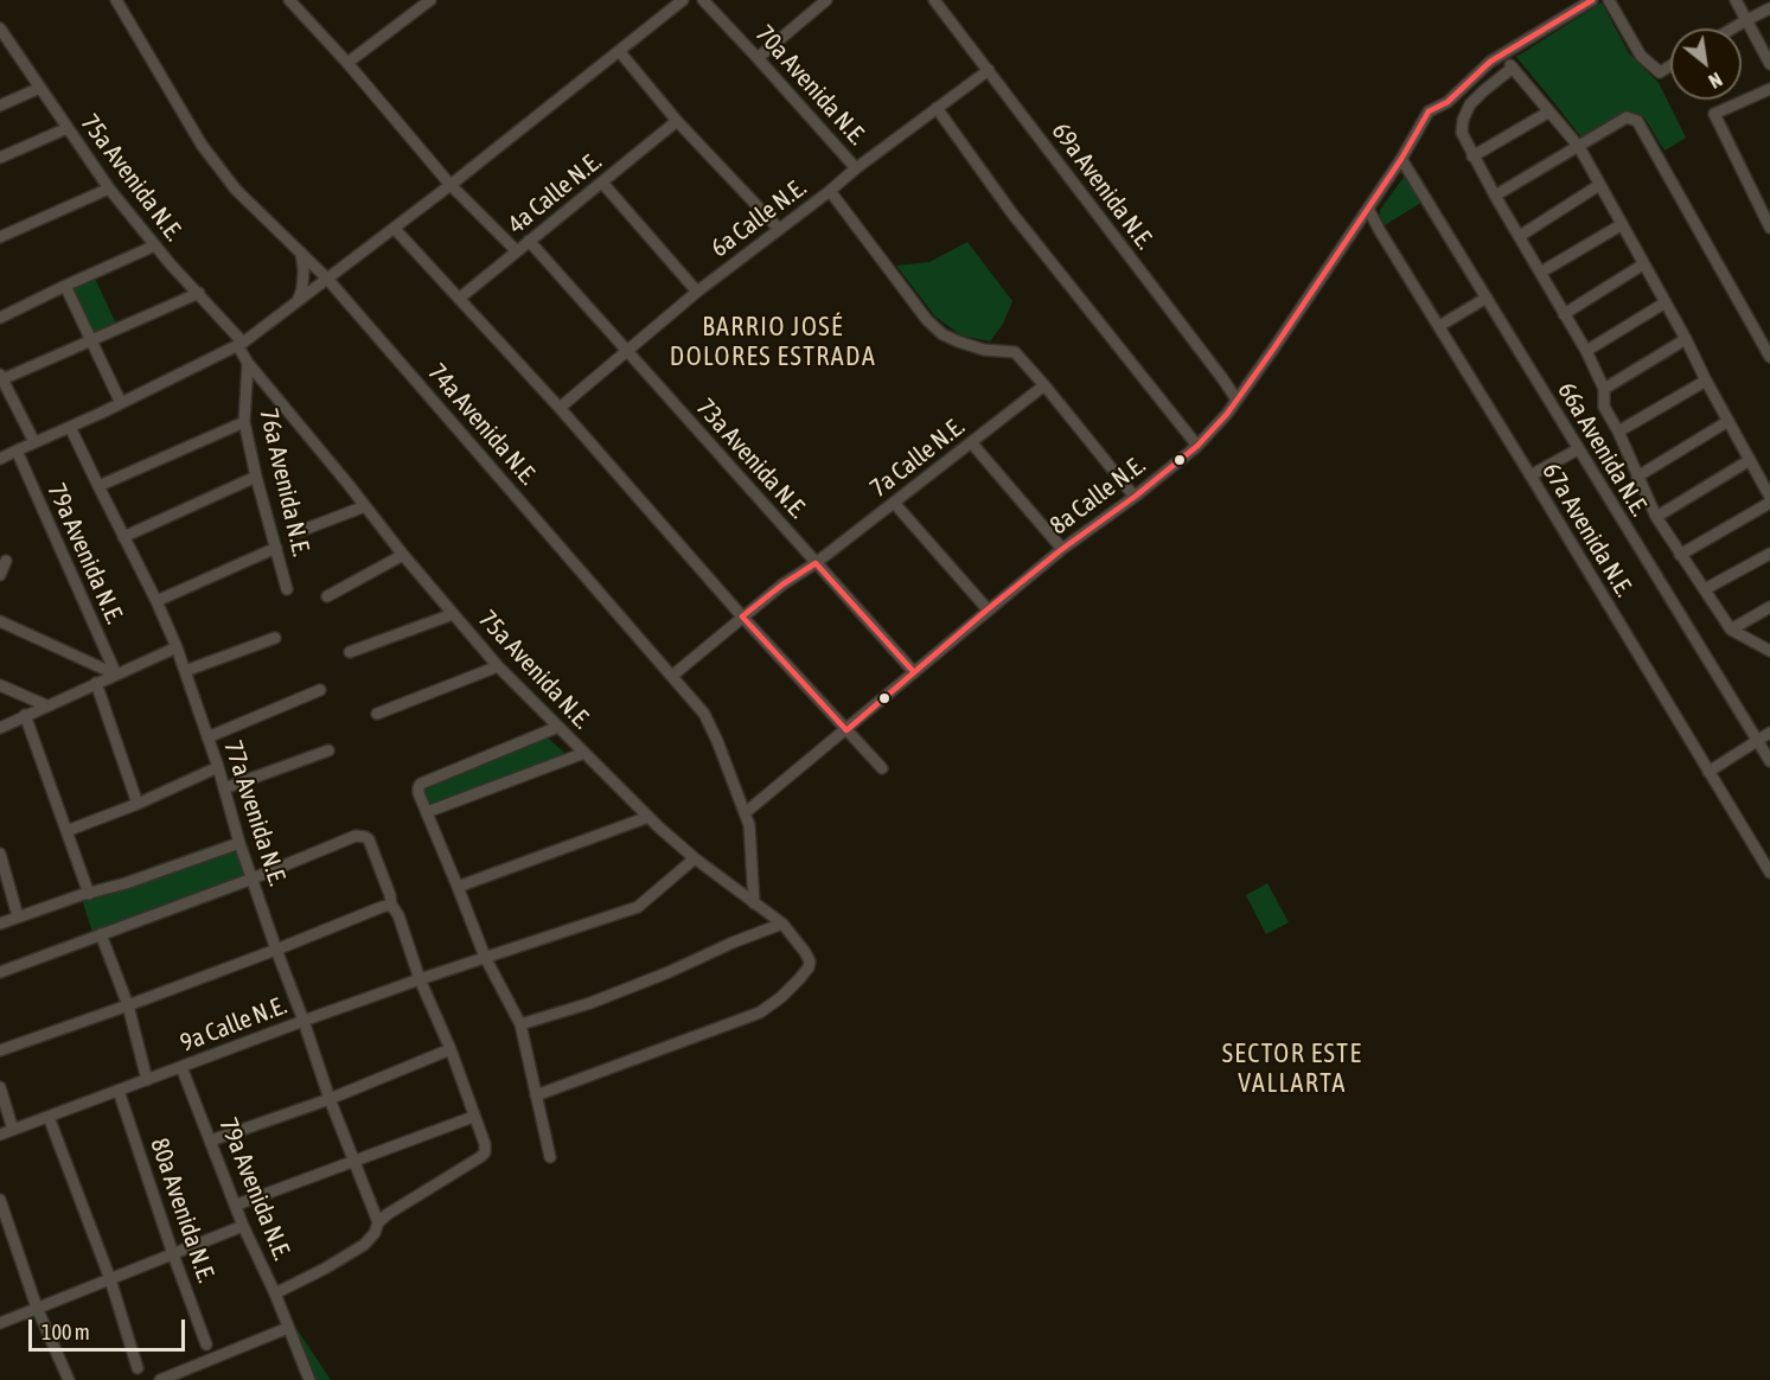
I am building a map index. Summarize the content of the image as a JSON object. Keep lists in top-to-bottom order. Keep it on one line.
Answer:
{"streets":{"street":["70a Avenida N.E.","75a Avenida N.E.","69a Avenida N.E.","4a Calle N.E.","6a Calle N.E.","74a Avenida N.E.","66a Avenida N.E.","7a Calle N.E.","73a Avenida N.E.","76a Avenida N.E.","8a Calle N.E.","67a Avenida N.E.","79a Avenida N.E.","77a Avenida N.E.","9a Calle N.E.","80a Avenida N.E."]},"crossings":[["70a Avenida N.E.","6a Calle N.E."],["75a Avenida N.E.","74a Avenida N.E."],["75a Avenida N.E.","76a Avenida N.E."],["75a Avenida N.E.","9a Calle N.E."],["69a Avenida N.E.","6a Calle N.E."],["69a Avenida N.E.","8a Calle N.E."],["4a Calle N.E.","73a Avenida N.E."],["6a Calle N.E.","73a Avenida N.E."],["74a Avenida N.E.","8a Calle N.E."],["66a Avenida N.E.","8a Calle N.E."],["7a Calle N.E.","73a Avenida N.E."],["73a Avenida N.E.","8a Calle N.E."],["8a Calle N.E.","67a Avenida N.E."],["79a Avenida N.E.","9a Calle N.E."],["77a Avenida N.E.","9a Calle N.E."],["9a Calle N.E.","80a Avenida N.E."]],"districts":["BARRIO JOSÉ DOLORES ESTRADA","SECTOR ESTE VALLARTA"],"scale_bar":"100 m","north":"bottom right"}
